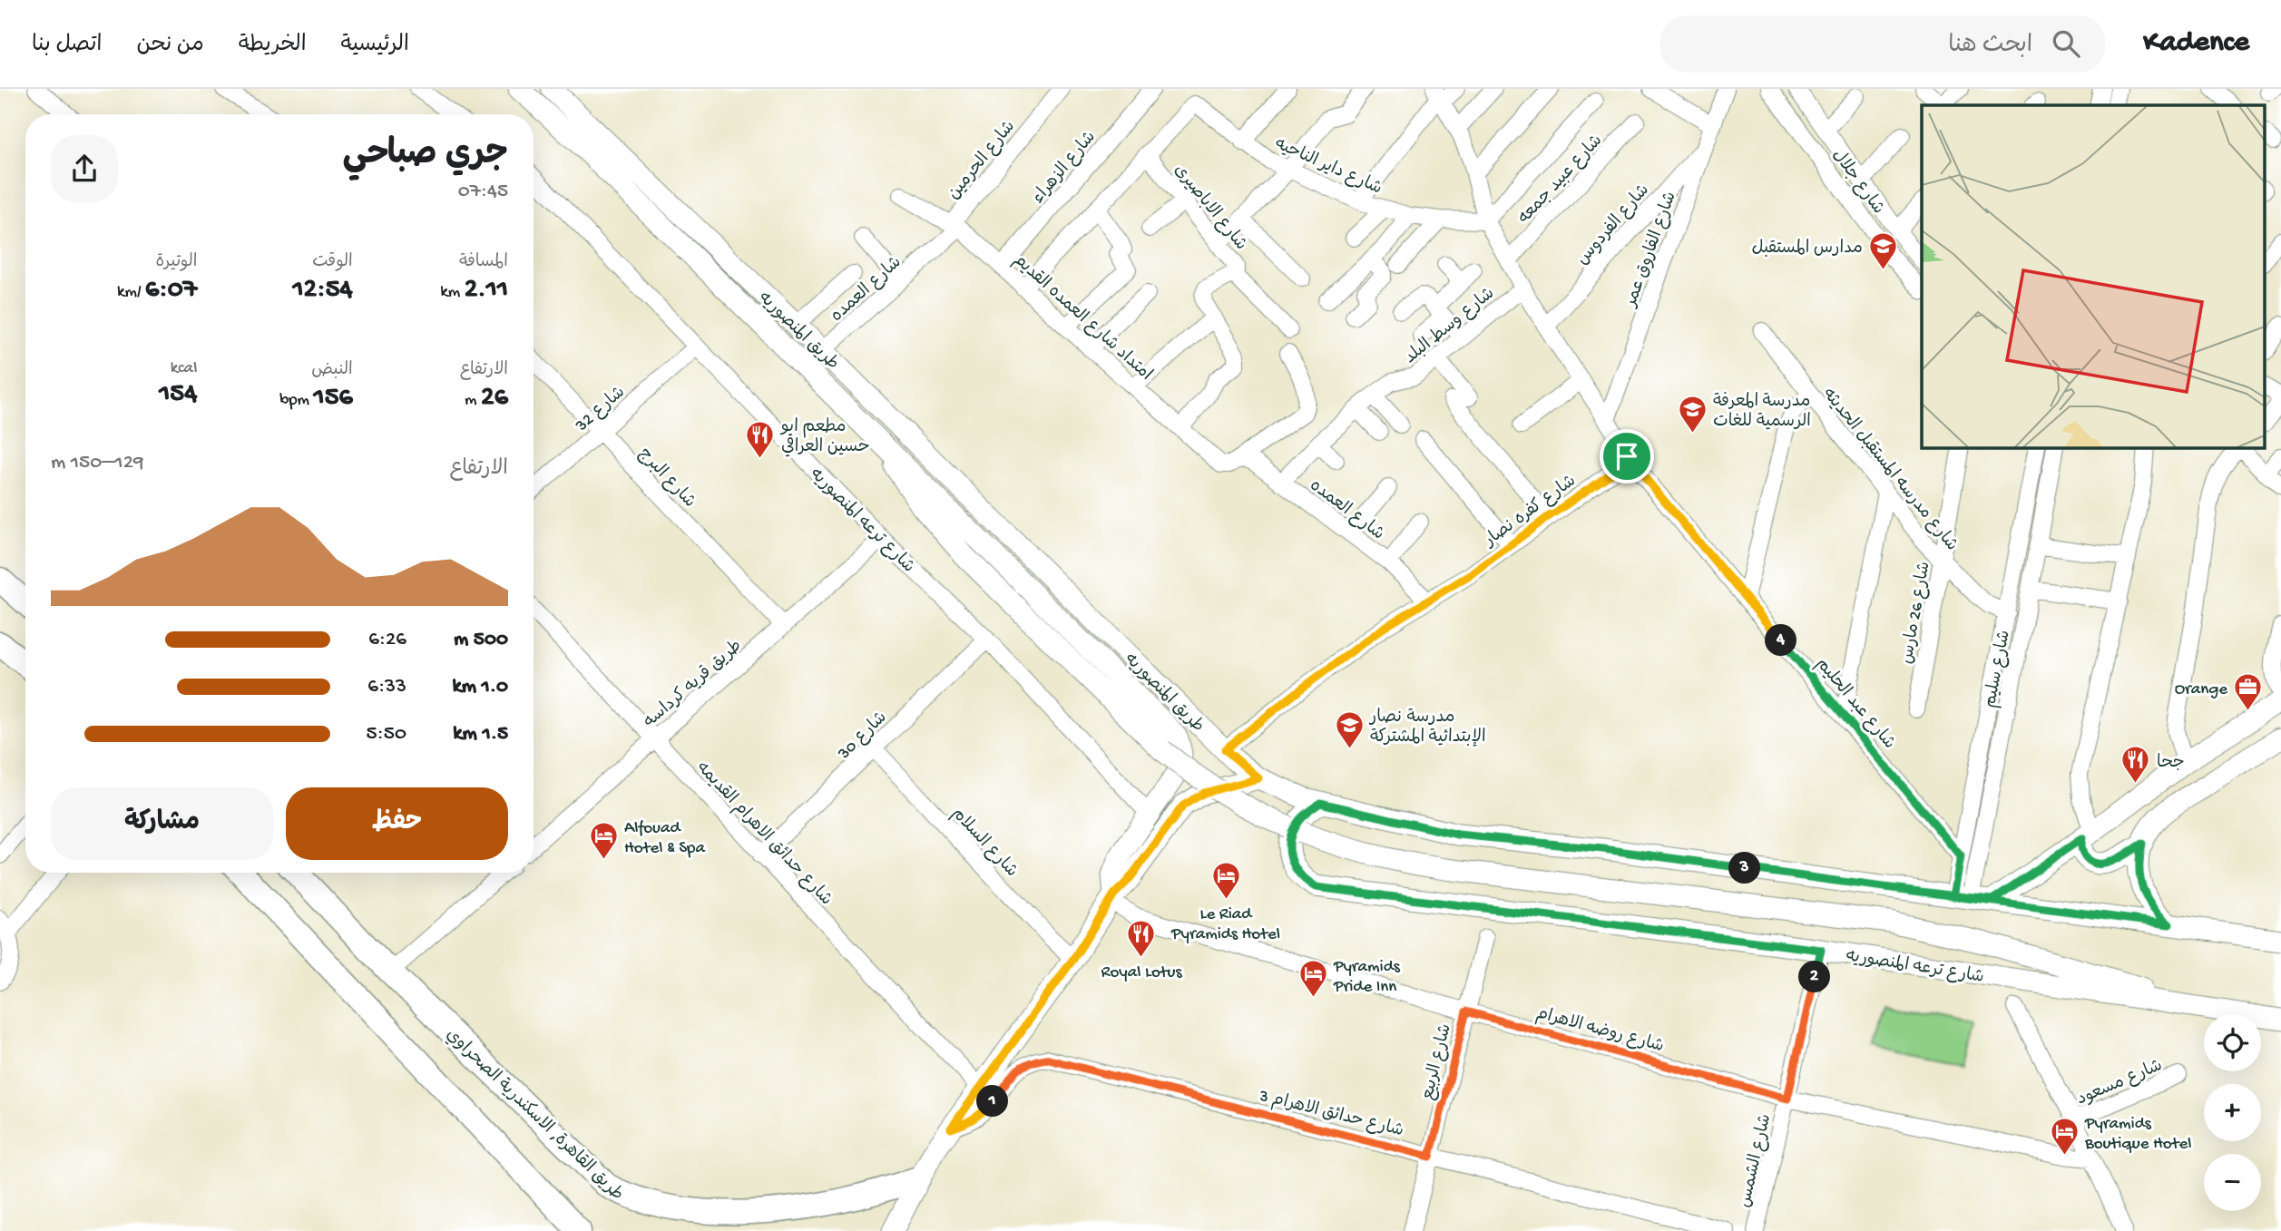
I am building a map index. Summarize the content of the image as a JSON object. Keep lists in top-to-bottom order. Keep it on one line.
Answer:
{"streets":{"highway":["طريق القاهرة, الاسكندرية الصحراوي"],"main road":["طريق المنصوريه","شارع ترعه المنصوريه"],"street":["شارع الحرمين","شارع داير الناحيه","شارع الزهراء","شارع عبيد جمعه","شارع جلال","شارع الاباصيرى","شارع الفردوس","شارع الفاروق عمر","شارع العمده","امتداد شارع العمده القديم","شارع وسط البلد","شارع 32","شارع مدرسه المستقبل الحديثه","شارع البرج","شارع كفره نصار","شارع 26 مارس","شارع سليم","طريق قريه كرداسه","شارع عبد الحليم","شارع 30","شارع حدائق الاهرام القديمه","شارع السلام","شارع روضه الاهرام","شارع الربيع","شارع مسعود","شارع حدائق الاهرام 3","شارع الشمس"]},"crossings":[["شارع الحرمين","شارع العمده"],["شارع الحرمين","امتداد شارع العمده القديم"],["شارع داير الناحيه","شارع الاباصيرى"],["شارع داير الناحيه","امتداد شارع العمده القديم"],["شارع الزهراء","امتداد شارع العمده القديم"],["شارع الاباصيرى","امتداد شارع العمده القديم"],["شارع الفردوس","شارع الفاروق عمر"],["شارع العمده","امتداد شارع العمده القديم"],["شارع العمده","شارع وسط البلد"],["شارع العمده","طريق المنصوريه"],["شارع العمده","شارع كفره نصار"],["طريق المنصوريه","شارع كفره نصار"],["طريق المنصوريه","شارع ترعه المنصوريه"],["طريق المنصوريه","شارع سليم"],["طريق المنصوريه","شارع روضه الاهرام"],["شارع 32","شارع البرج"],["شارع 32","شارع ترعه المنصوريه"],["شارع مدرسه المستقبل الحديثه","شارع 26 مارس"],["شارع مدرسه المستقبل الحديثه","شارع سليم"],["شارع البرج","طريق قريه كرداسه"],["شارع كفره نصار","شارع عبد الحليم"],["شارع ترعه المنصوريه","طريق قريه كرداسه"],["شارع ترعه المنصوريه","شارع 30"],["شارع ترعه المنصوريه","شارع الشمس"],["شارع سليم","شارع عبد الحليم"],["طريق قريه كرداسه","شارع حدائق الاهرام القديمه"],["شارع 30","شارع حدائق الاهرام القديمه"],["شارع 30","شارع السلام"],["شارع روضه الاهرام","شارع الربيع"],["شارع روضه الاهرام","شارع الشمس"],["شارع الربيع","شارع حدائق الاهرام 3"]],"places":{"school or university":["مدارس المستقبل","مدرسة المعرفة الرسمية للغات","مدرسة نصار الإبتدائية المشتركة"],"restaurant":["مطعم ابو حسين العراقي","جحا","Royal Lotus"],"office":["Orange"],"hotel":["Alfouad Hotel & Spa","Le Riad Pyramids Hotel","Pyramids Pride Inn","Pyramids Boutique Hotel"]},"page":{"header":"Kadence","search":"ابحث هنا","nav":["الرئيسية","الخريطة","من نحن","اتصل بنا"],"heading":["جري صباحي","07:45"],"stats":[["المسافة","2.11 km"],["الوقت","12:54"],["الوتيرة","6:07 /km"],["الارتفاع","26 m"],["النبض","156 bpm"],["kcal","154"]],"chart":["الارتفاع","129–150 m"],"list":[{"name":"500 m","note":"6:26"},{"name":"1.0 km","note":"6:33"},{"name":"1.5 km","note":"5:50"}],"pins":["4","3","2","1"],"buttons":["حفظ","مشاركة"],"map_buttons":["+","−"]}}
